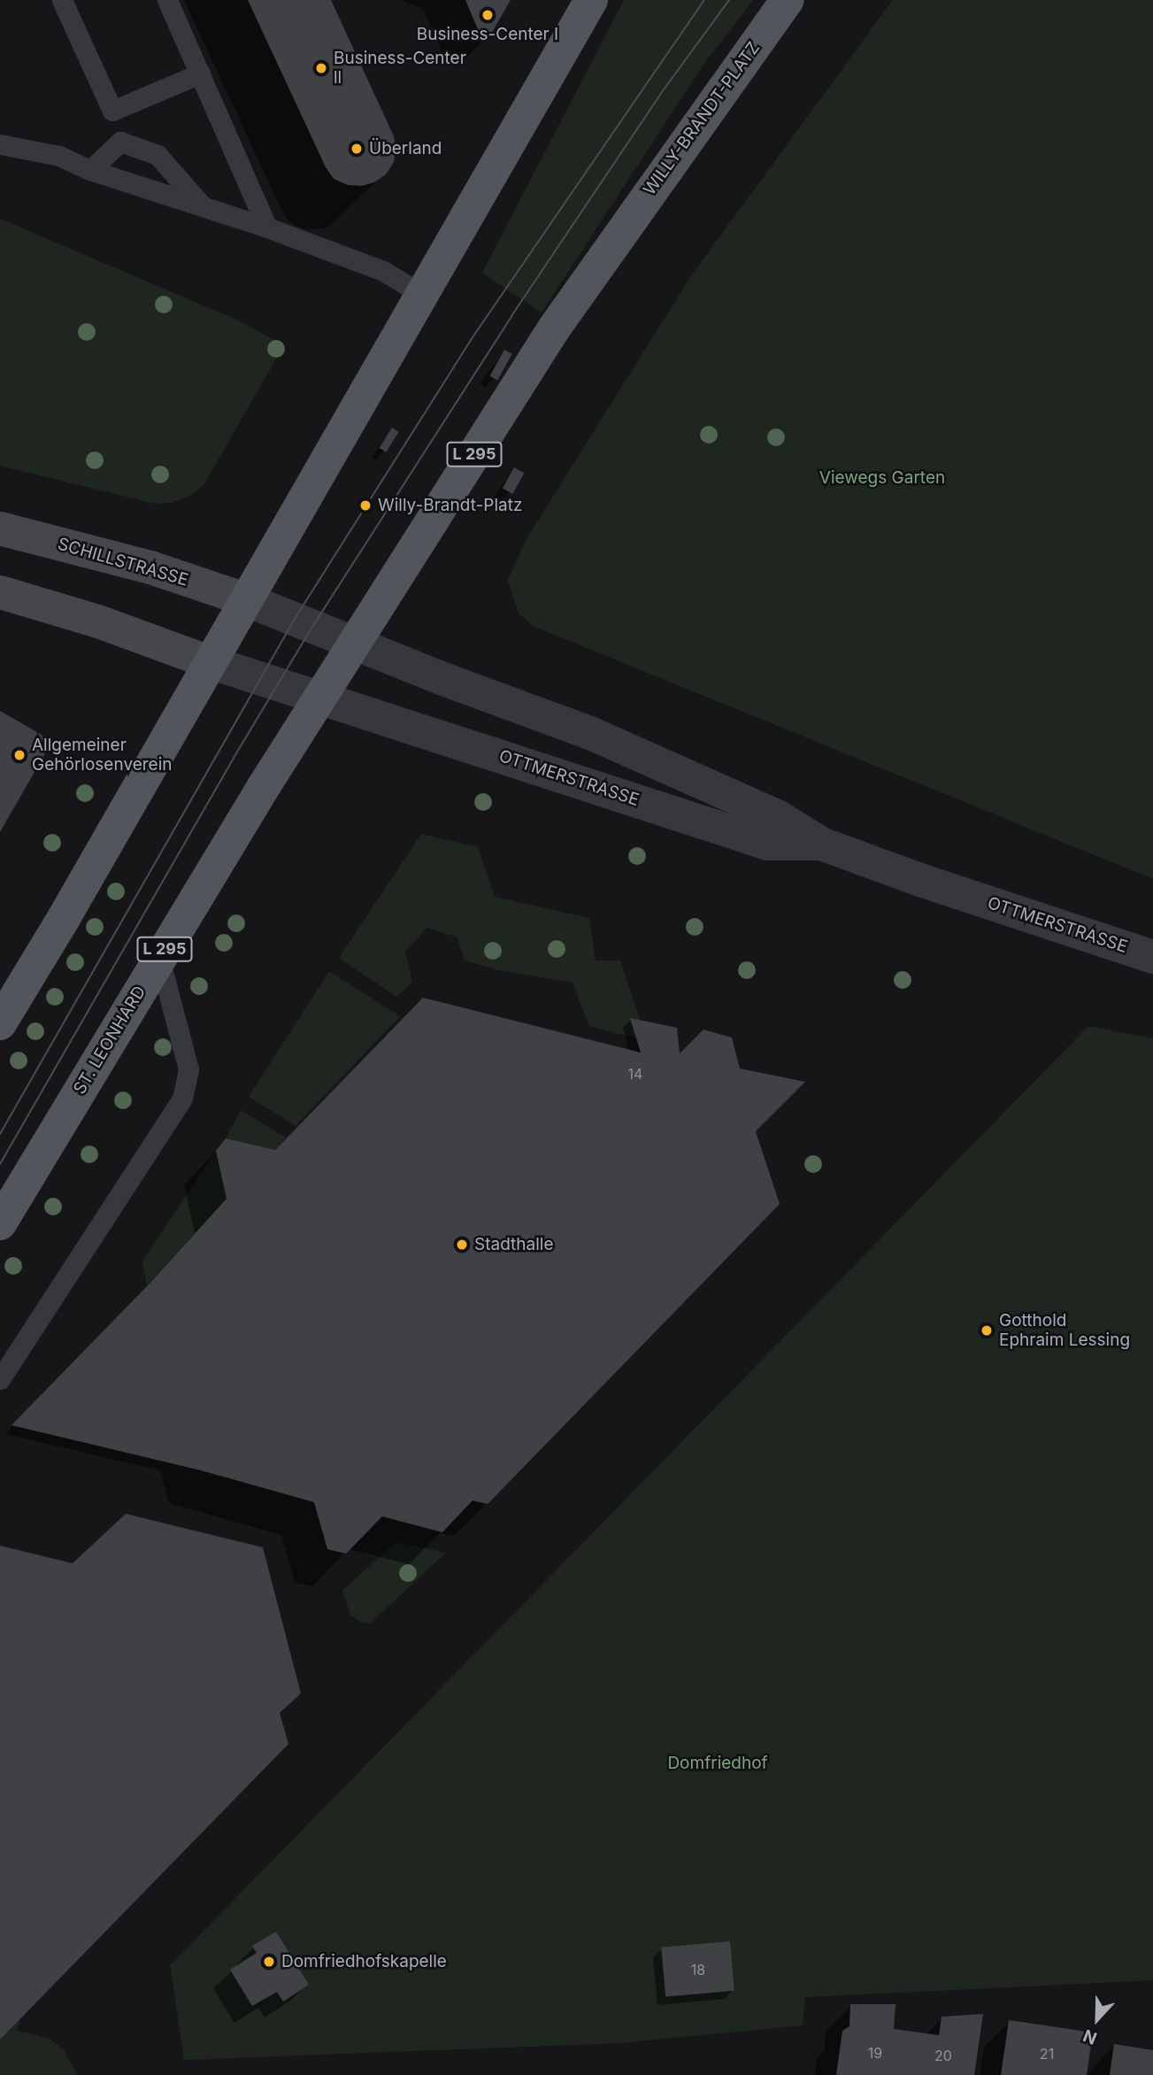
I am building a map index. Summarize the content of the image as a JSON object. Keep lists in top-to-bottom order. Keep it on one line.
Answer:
{"streets":{"main road":["WILLY-BRANDT-PLATZ","L 295","SCHILLSTRASSE","ST. LEONHARD"],"street":["OTTMERSTRASSE"]},"crossings":[["WILLY-BRANDT-PLATZ","L 295"],["WILLY-BRANDT-PLATZ","OTTMERSTRASSE"],["L 295","OTTMERSTRASSE"],["L 295","ST. LEONHARD"],["SCHILLSTRASSE","OTTMERSTRASSE"],["OTTMERSTRASSE","ST. LEONHARD"]],"parks":["Viewegs Garten","Domfriedhof"],"places":["Business-Center I","Business-Center ll","Überland","Willy-Brandt-Platz","Allgemeiner Gehörlosenverein","Stadthalle","Gotthold Ephraim Lessing","Domfriedhofskapelle"],"house_numbers":["14","18","19","21","20"],"north":"bottom"}
